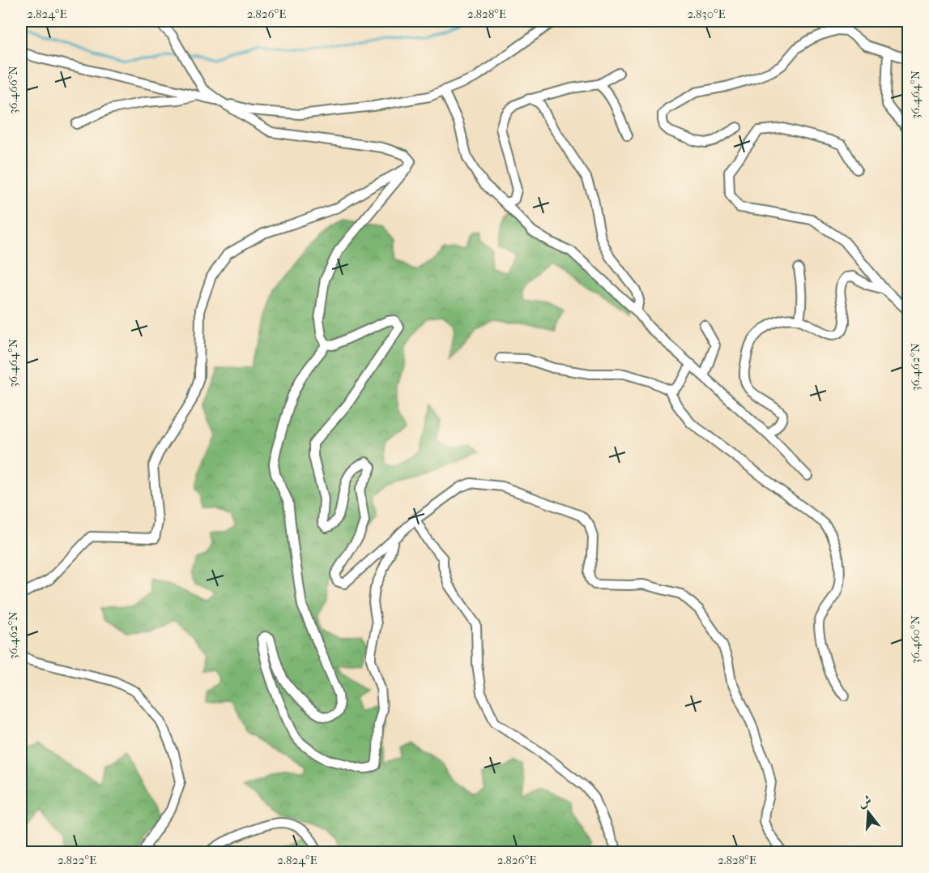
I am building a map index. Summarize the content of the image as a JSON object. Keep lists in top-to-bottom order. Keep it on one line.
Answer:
{"north":"top","coordinates":["2.824°E","2.826°E","2.828°E","2.830°E","36.466°N","36.464°N","36.462°N","36.460°N","2.822°E"]}
